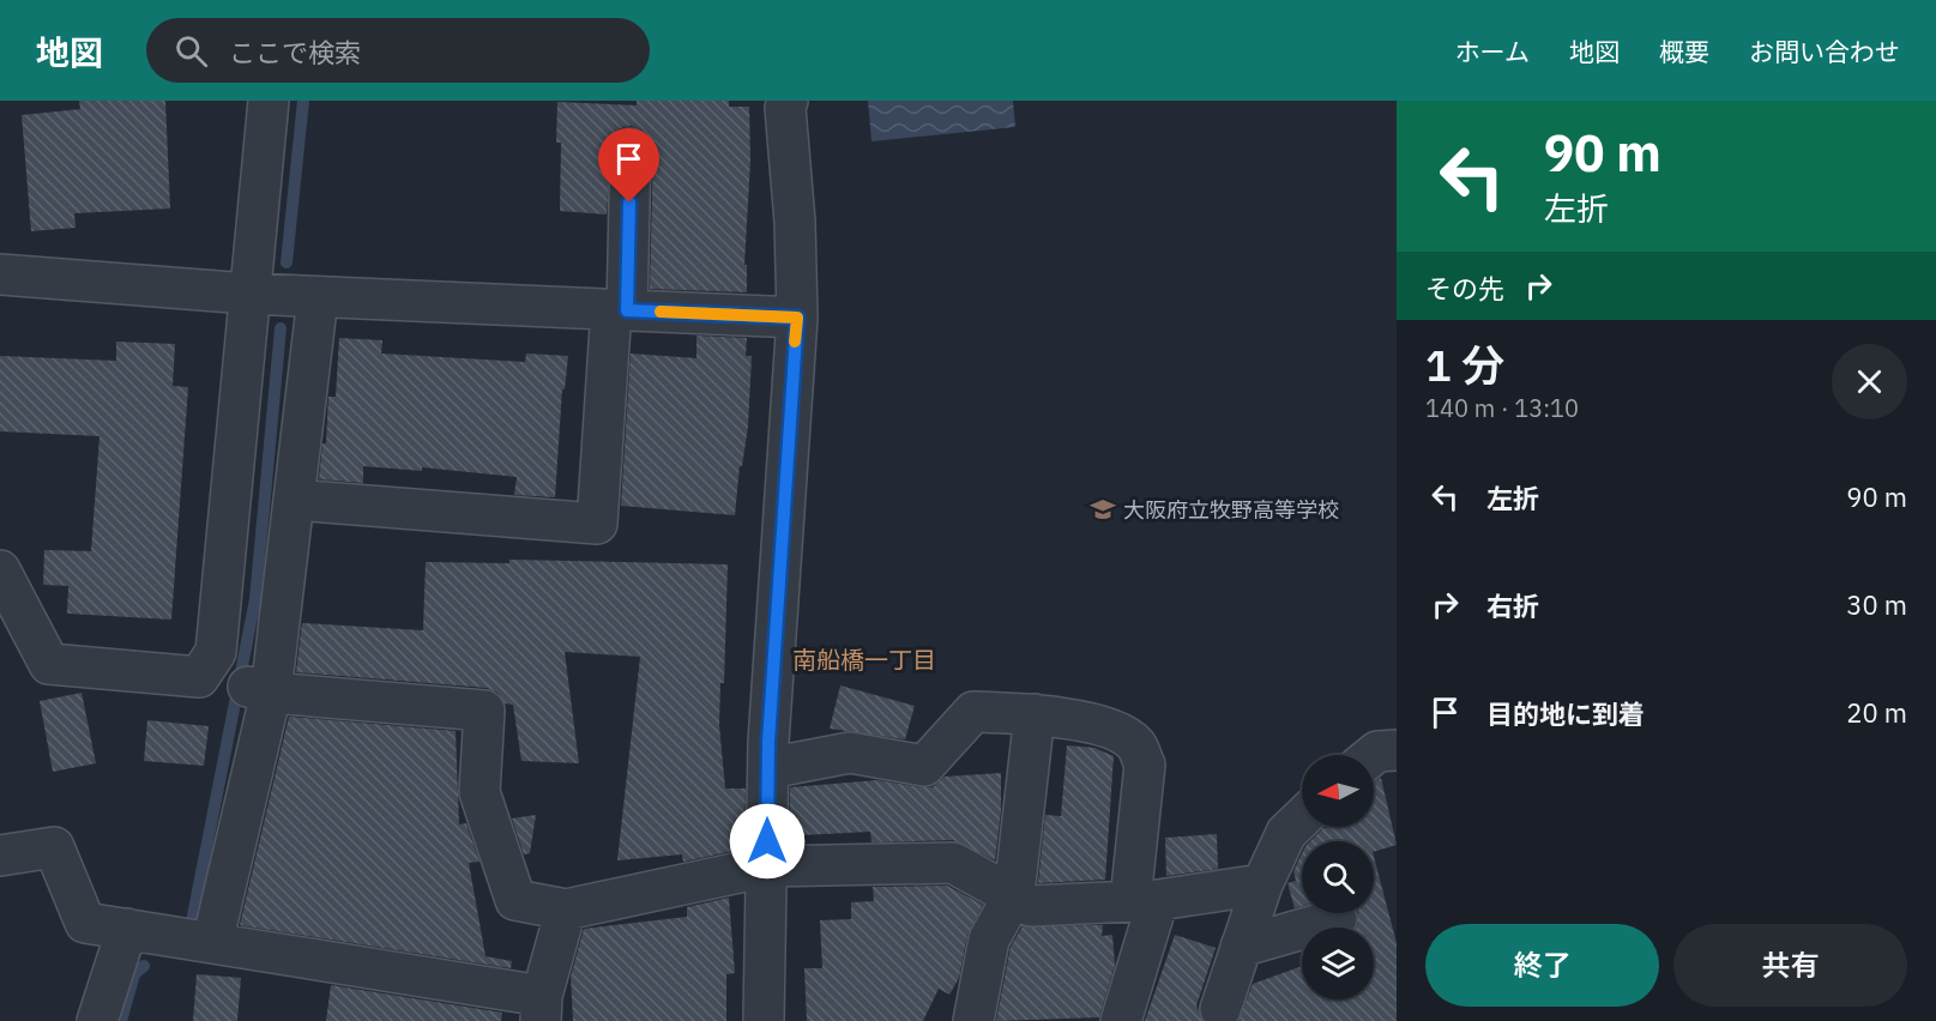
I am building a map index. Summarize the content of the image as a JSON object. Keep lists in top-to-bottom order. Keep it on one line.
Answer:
{"districts":["南船橋一丁目"],"places":{"school or university":["大阪府立牧野高等学校"]},"north":"left","page":{"header":"地図","search":"ここで検索","nav":["ホーム","地図","概要","お問い合わせ"],"turn":["90 m","左折"],"then":"その先","heading":["1 分","140 m · 13:10"],"list":[{"name":"左折","value":"90 m"},{"name":"右折","value":"30 m"},{"name":"目的地に到着","value":"20 m"}],"buttons":["終了","共有"]}}
